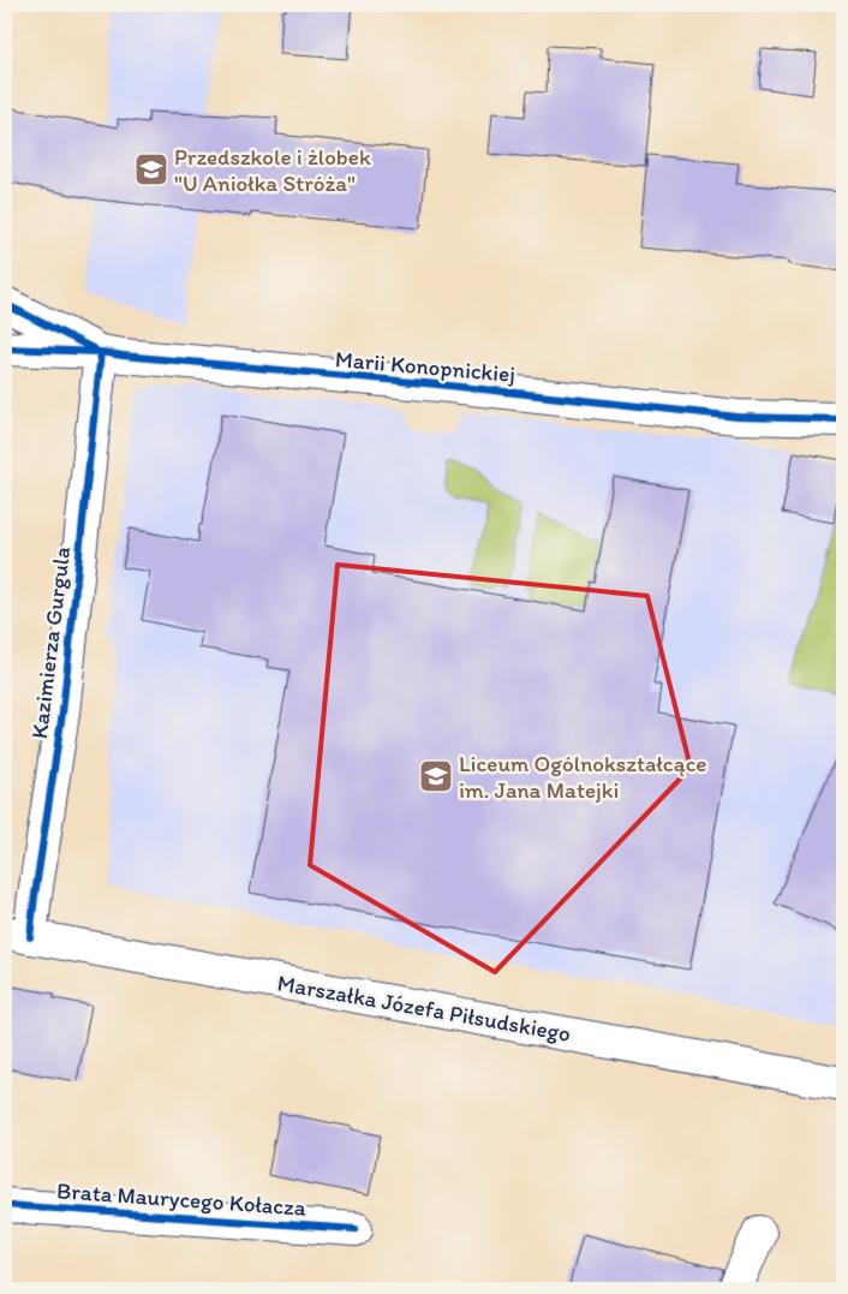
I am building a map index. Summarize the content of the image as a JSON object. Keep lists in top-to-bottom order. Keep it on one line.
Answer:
{"streets":{"street":["Marii Konopnickiej","Kazimierza Gurgula","Marszałka Józefa Piłsudskiego","Brata Maurycego Kołacza"]},"crossings":[["Marii Konopnickiej","Kazimierza Gurgula"],["Kazimierza Gurgula","Marszałka Józefa Piłsudskiego"]],"places":{"school or university":["Przedszkole i żlobek \"U Aniołka Stróża\"","Liceum Ogólnokształcące im. Jana Matejki"]}}
